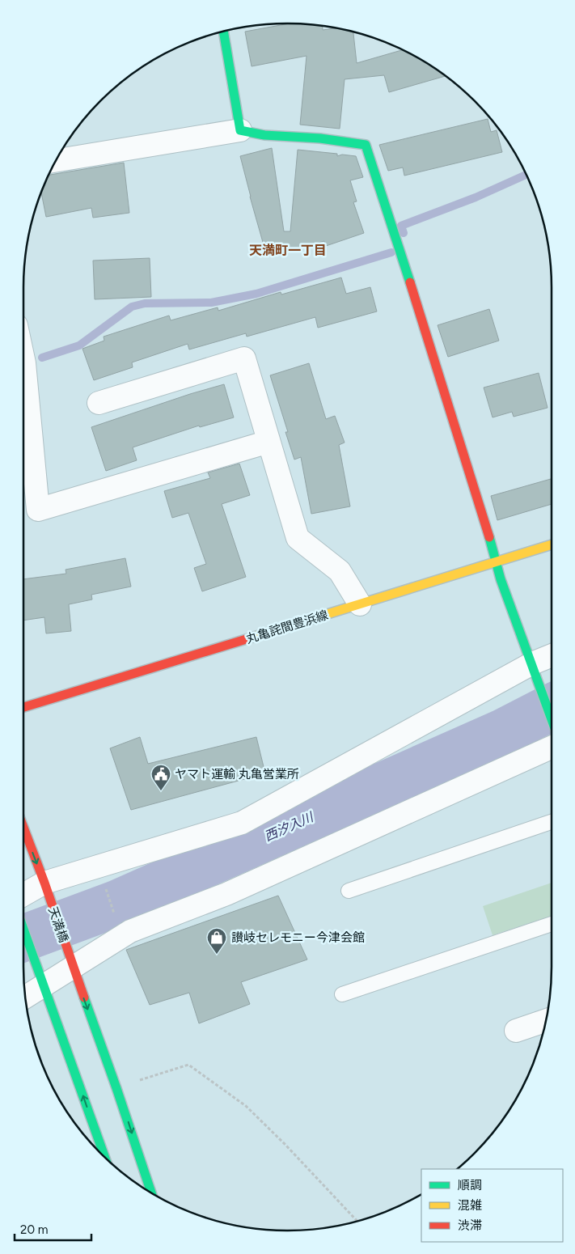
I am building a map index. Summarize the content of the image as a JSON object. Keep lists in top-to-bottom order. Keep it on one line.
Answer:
{"streets":{"street":["丸亀詫間豊浜線","天満橋"]},"districts":["天満町一丁目"],"water":["西汐入川"],"places":{"public building":["ヤマト運輸 丸亀営業所"],"shop":["讃岐セレモニー今津会館"]},"legend":["順調","混雑","渋滞"],"scale_bar":"20 m"}
